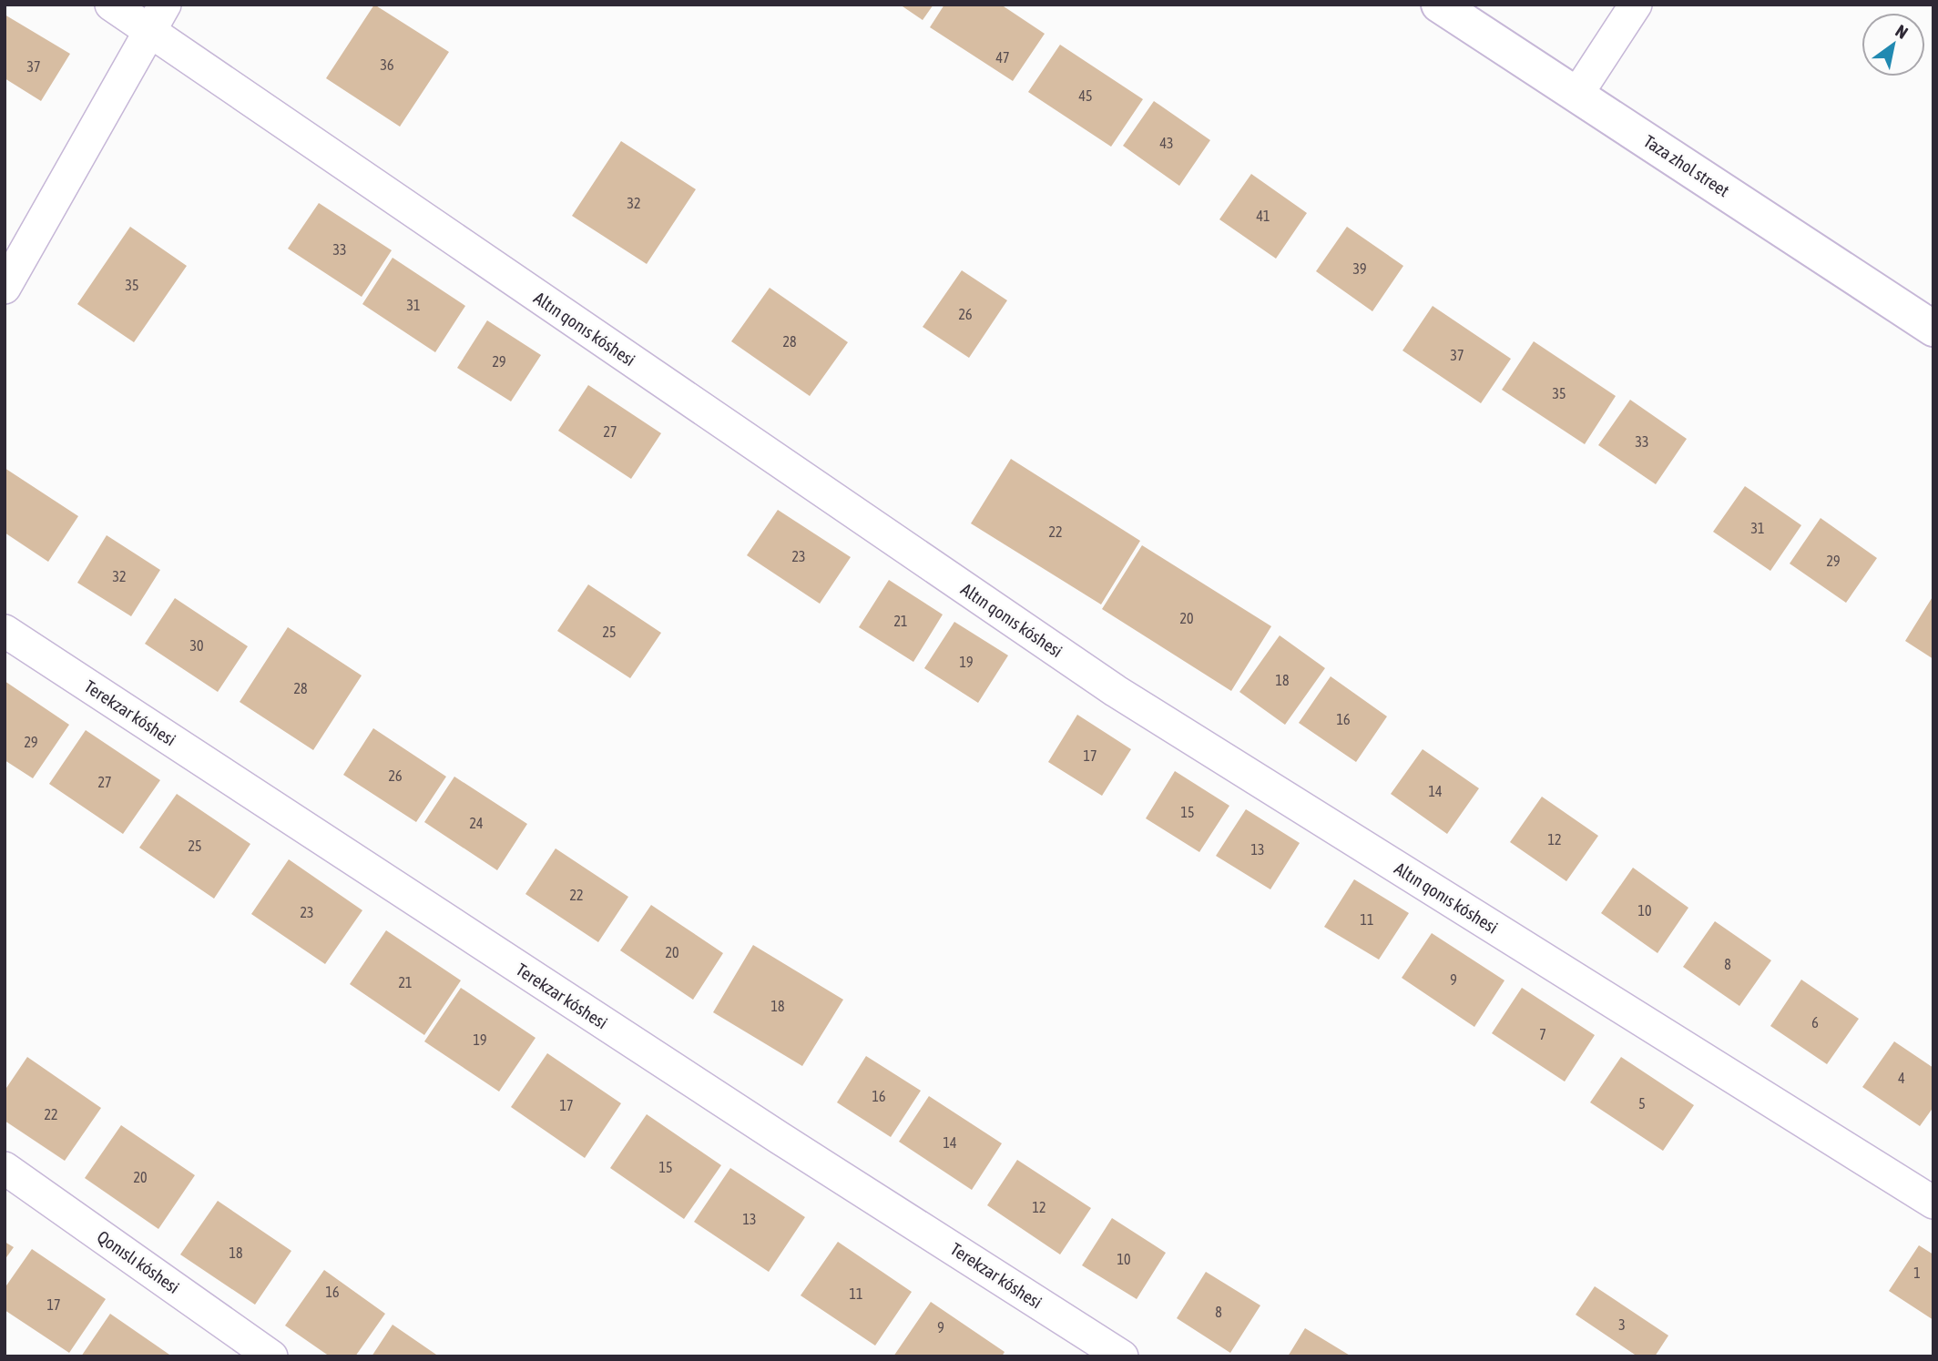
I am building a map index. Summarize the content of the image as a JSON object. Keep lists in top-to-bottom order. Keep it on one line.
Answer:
{"streets":{"main road":["Taza zhol street"],"street":["Altın qonıs kóshesi","Terekzar kóshesi","Qonıslı kóshesi"]},"house_numbers":["47","36","37","45","43","32","41","33","39","35","31","26","28","37","29","35","27","33","31","22","23","29","32","20","21","25","30","19","18","28","16","29","17","26","27","14","15","24","12","25","13","22","10","23","11","20","8","9","21","18","6","7","19","4","16","5","17","22","14","15","20","12","13","18","10","1","16","11","17","8","3","9"],"north":"top right"}
